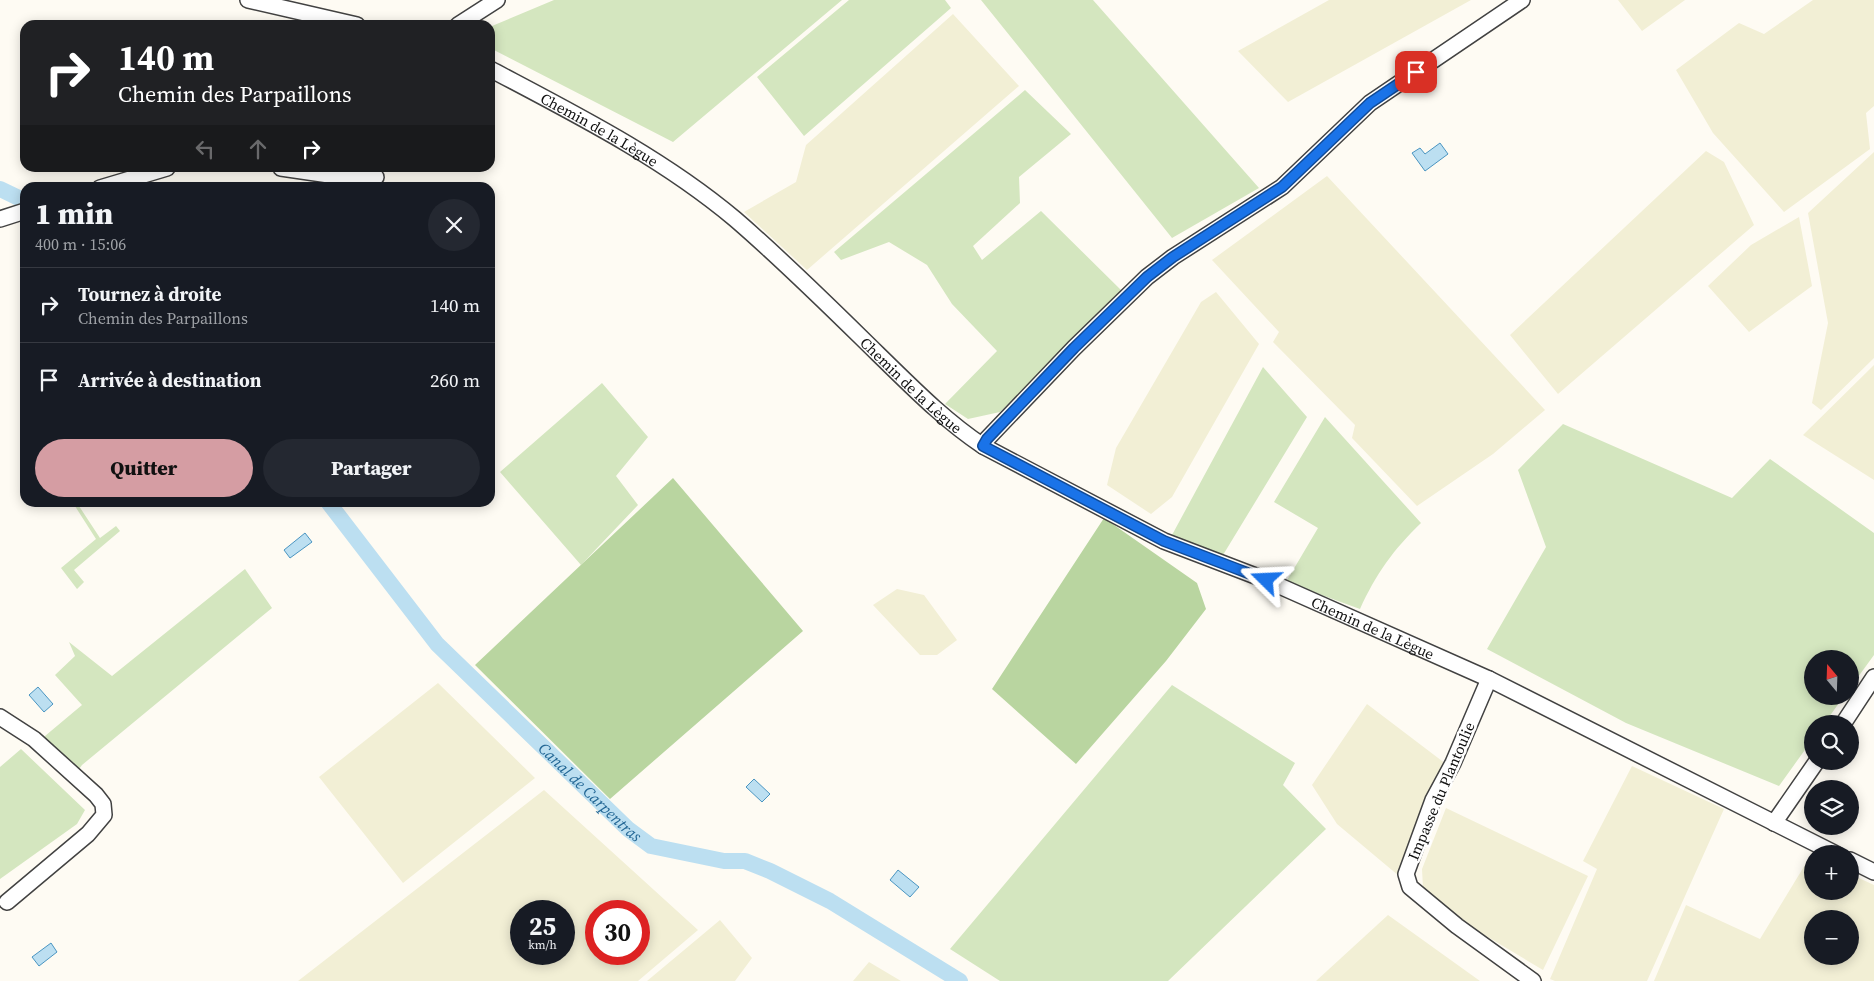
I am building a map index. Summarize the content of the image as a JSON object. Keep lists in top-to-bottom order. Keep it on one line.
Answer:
{"streets":{"street":["Chemin de la Lègue","Impasse du Plantoulie"]},"crossings":[["Chemin de la Lègue","Impasse du Plantoulie"]],"water":["Canal de Carpentras"],"north":"top","page":{"turn":["140 m","Chemin des Parpaillons"],"heading":["1 min","400 m · 15:06"],"list":[{"name":"Tournez à droite","note":"Chemin des Parpaillons","value":"140 m"},{"name":"Arrivée à destination","value":"260 m"}],"buttons":["Quitter","Partager"],"map_buttons":["+","−"],"speed":"25 km/h","limit":"30"}}
